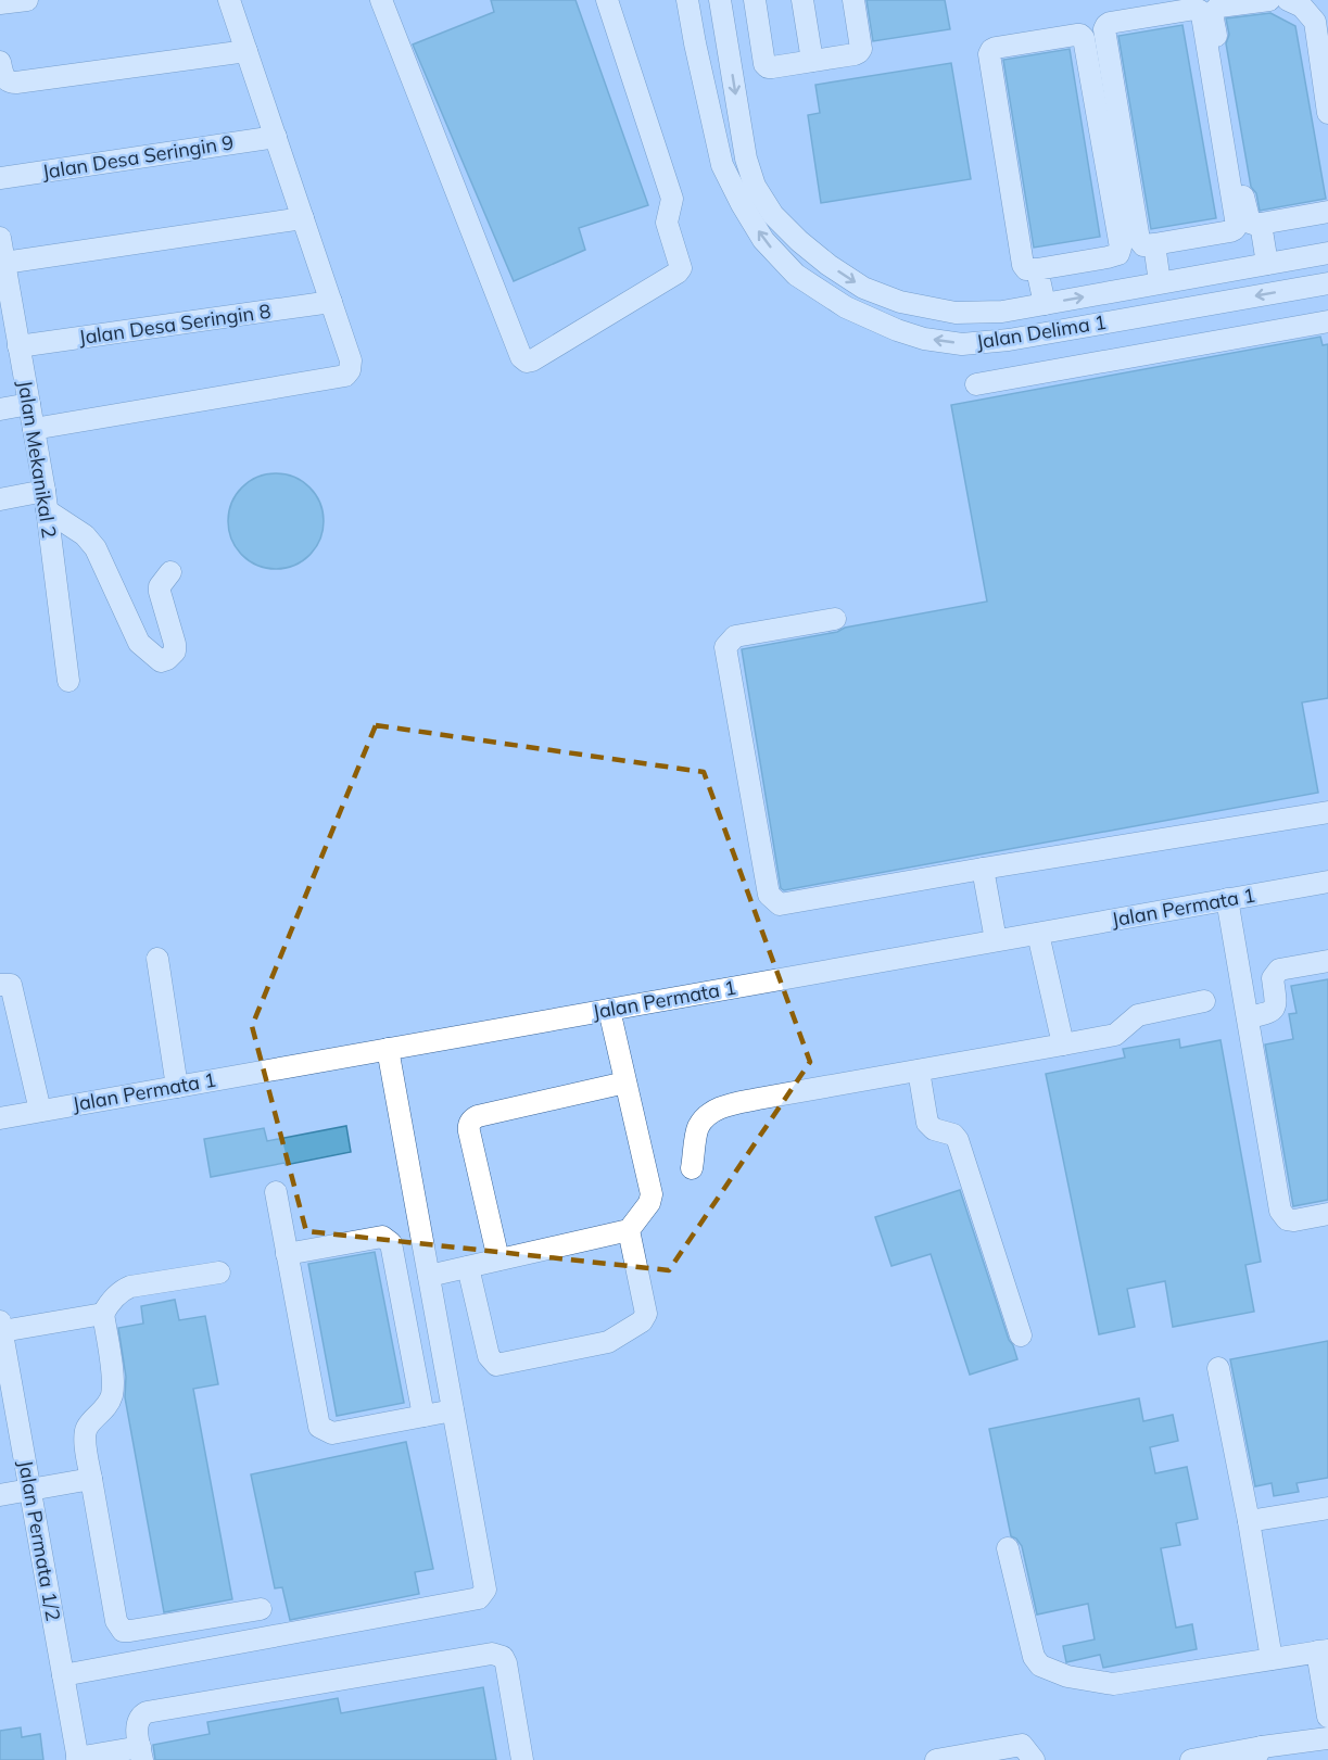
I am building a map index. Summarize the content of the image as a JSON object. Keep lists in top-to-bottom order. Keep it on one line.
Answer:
{"streets":{"street":["Jalan Desa Seringin 9","Jalan Desa Seringin 8","Jalan Delima 1","Jalan Mekanikal 2","Jalan Permata 1","Jalan Permata 1/2"]},"crossings":[["Jalan Desa Seringin 8","Jalan Mekanikal 2"]]}
